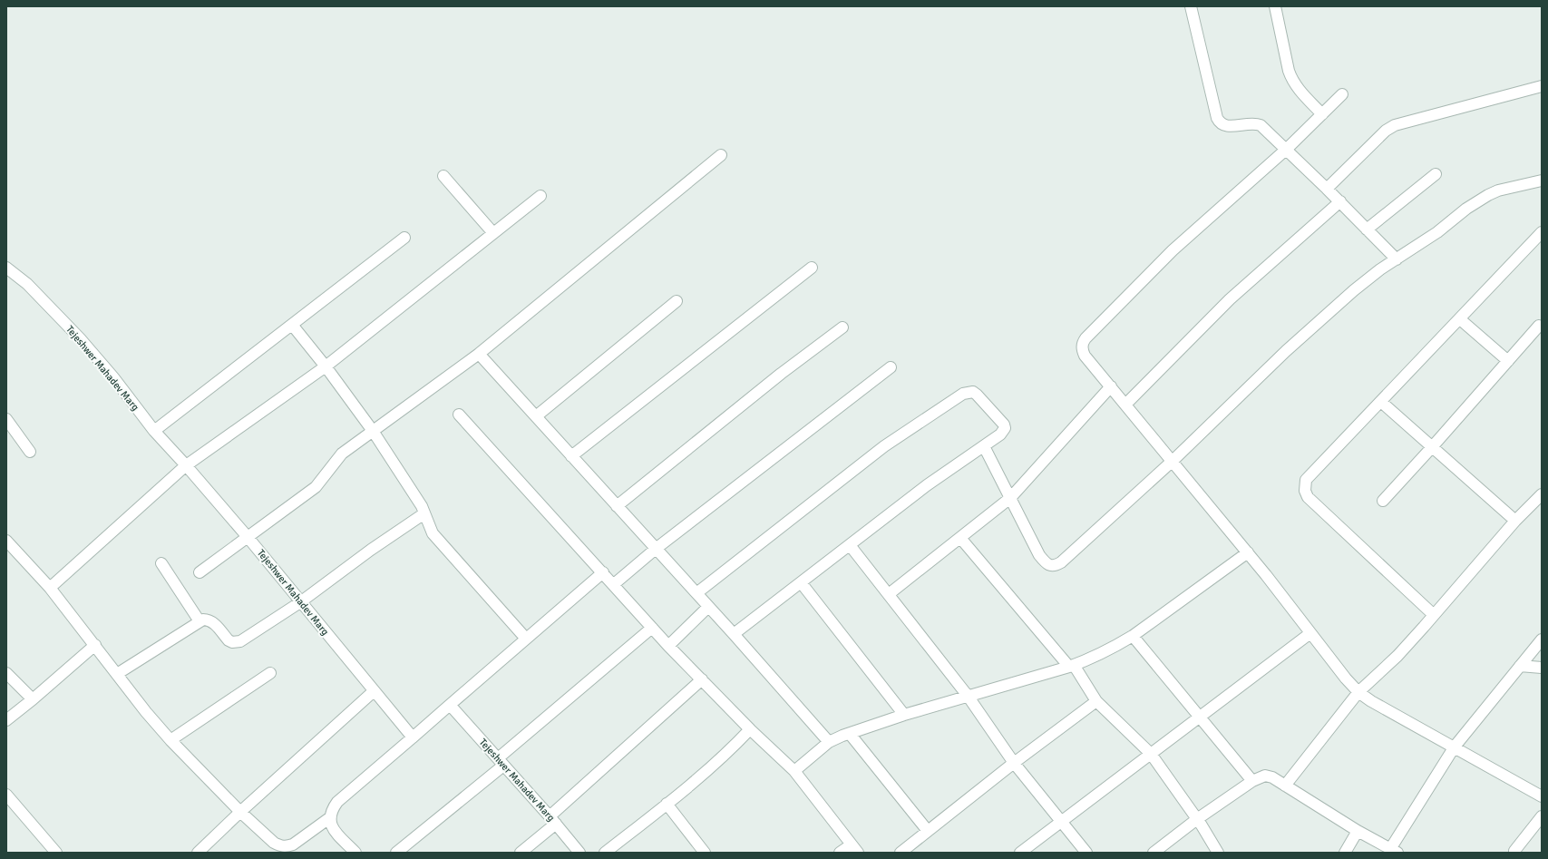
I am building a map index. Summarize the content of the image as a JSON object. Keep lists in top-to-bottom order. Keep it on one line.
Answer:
{"streets":{"street":["Tejeshwer Mahadev Marg"]}}
